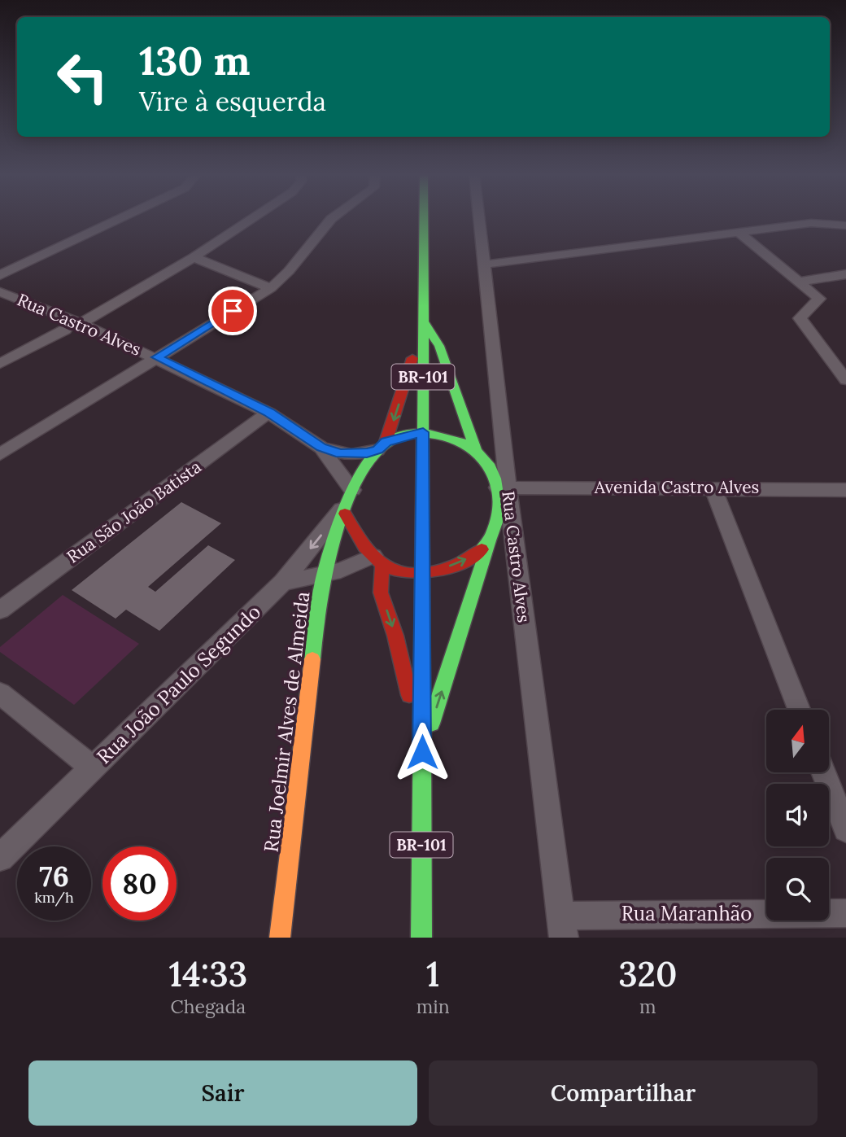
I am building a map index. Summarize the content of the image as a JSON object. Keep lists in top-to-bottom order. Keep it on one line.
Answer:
{"streets":{"main road":["BR-101","Rua Joelmir Alves de Almeida"],"street":["Rua Castro Alves","Avenida Castro Alves","Rua São João Batista","Rua João Paulo Segundo","Rua Maranhão"]},"crossings":[["Rua Castro Alves","Avenida Castro Alves"],["Rua Castro Alves","Rua São João Batista"],["Rua Castro Alves","Rua João Paulo Segundo"],["Rua Castro Alves","Rua Joelmir Alves de Almeida"],["Rua Castro Alves","Rua Maranhão"],["BR-101","Rua Joelmir Alves de Almeida"],["Rua João Paulo Segundo","Rua Joelmir Alves de Almeida"]],"north":"top","page":{"turn":["130 m","Vire à esquerda"],"speed":"76 km/h","limit":"80","eta":["14:33","Chegada","1","min","320","m"],"buttons":["Sair","Compartilhar"]}}
